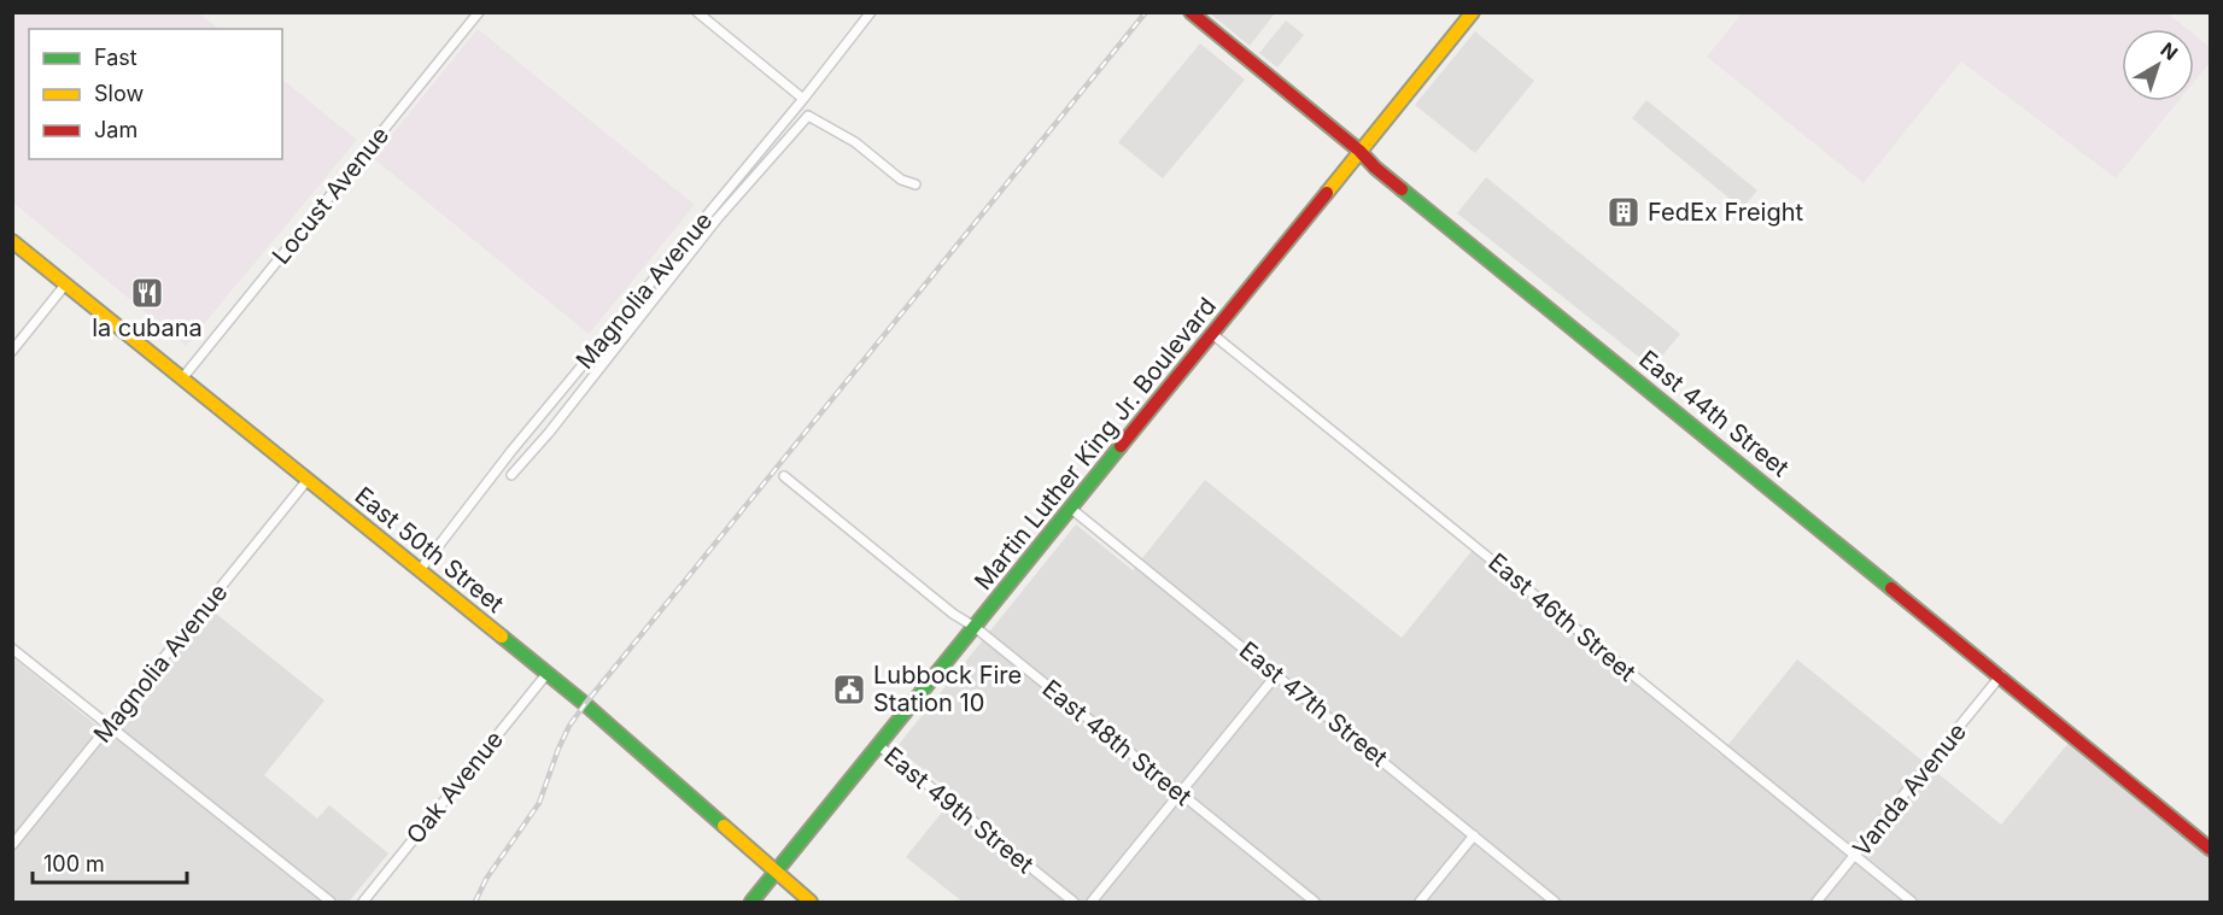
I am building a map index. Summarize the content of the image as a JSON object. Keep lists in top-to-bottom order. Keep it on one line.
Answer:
{"streets":{"main road":["East 44th Street","Martin Luther King Jr. Boulevard","East 50th Street"],"street":["Locust Avenue","Magnolia Avenue","East 46th Street","East 47th Street","East 48th Street","Oak Avenue","Vanda Avenue","East 49th Street"]},"crossings":[["Locust Avenue","East 50th Street"],["Magnolia Avenue","East 50th Street"],["East 44th Street","Martin Luther King Jr. Boulevard"],["East 44th Street","Vanda Avenue"],["Martin Luther King Jr. Boulevard","East 50th Street"],["Martin Luther King Jr. Boulevard","East 46th Street"],["Martin Luther King Jr. Boulevard","East 47th Street"],["Martin Luther King Jr. Boulevard","East 48th Street"],["Martin Luther King Jr. Boulevard","East 49th Street"],["East 50th Street","Oak Avenue"],["East 46th Street","Vanda Avenue"]],"places":{"building":["FedEx Freight"],"restaurant":["la cubana"],"public building":["Lubbock Fire Station 10"]},"legend":["Fast","Slow","Jam"],"scale_bar":"100 m","north":"top right"}
